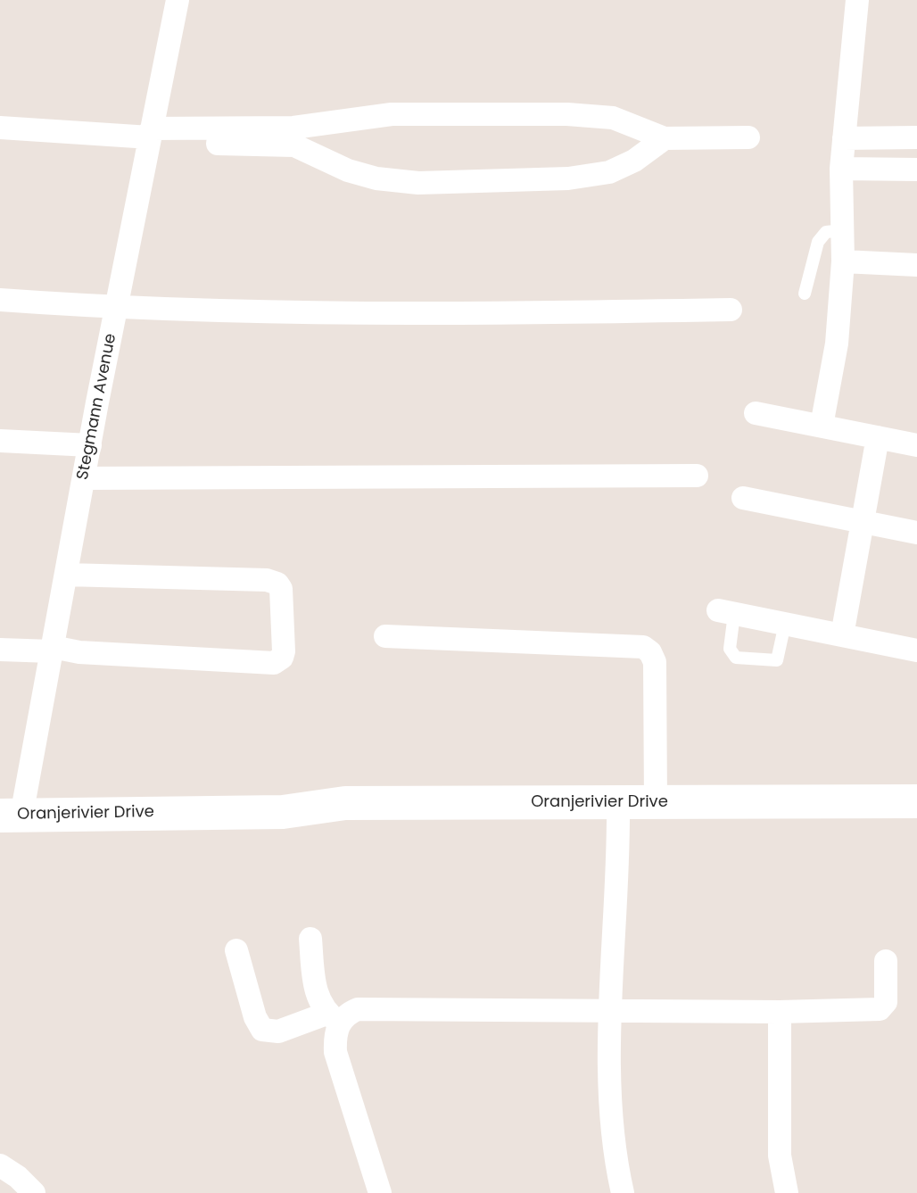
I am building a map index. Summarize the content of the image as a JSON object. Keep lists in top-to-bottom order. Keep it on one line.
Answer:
{"streets":{"street":["Stegmann Avenue","Oranjerivier Drive"]},"crossings":[["Stegmann Avenue","Oranjerivier Drive"]]}
